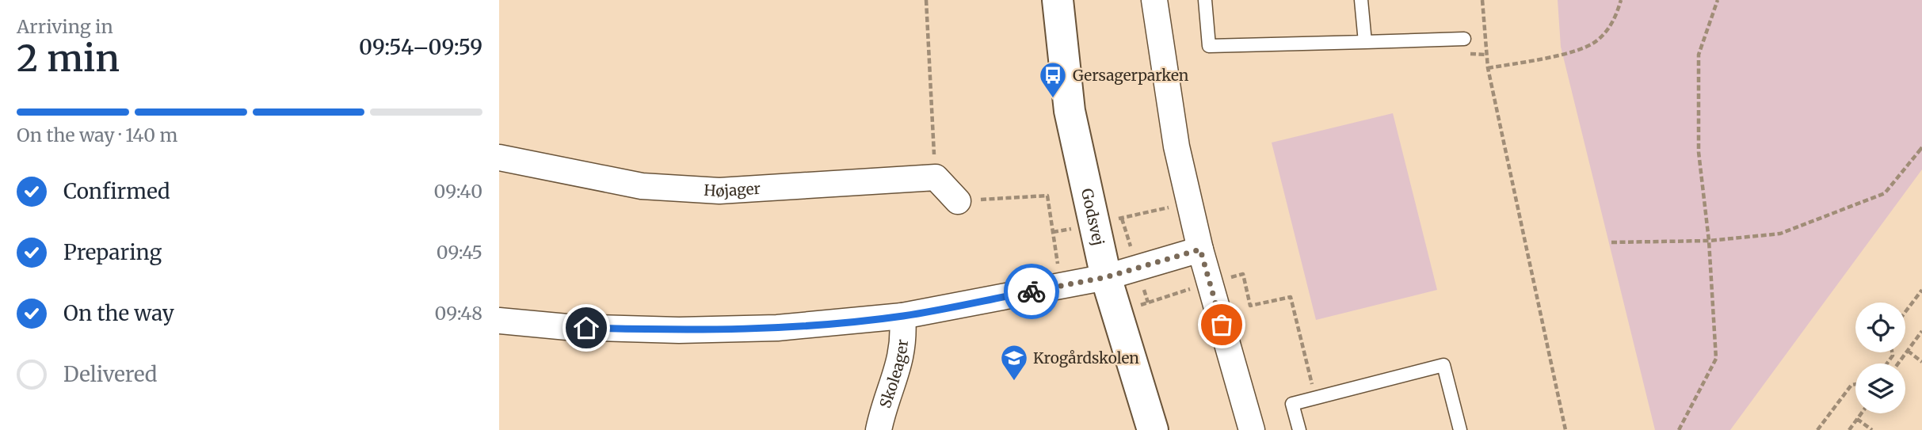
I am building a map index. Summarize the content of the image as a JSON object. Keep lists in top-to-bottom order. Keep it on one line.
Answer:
{"streets":{"street":["Højager","Godsvej","Skoleager"]},"places":{"bus stop":["Gersagerparken"],"school or university":["Krogårdskolen"]},"page":{"heading":["2 min","Arriving in","09:54–09:59"],"bar":"On the way · 140 m","list":[["Confirmed","09:40"],["Preparing","09:45"],["On the way","09:48"],"Delivered"]}}
